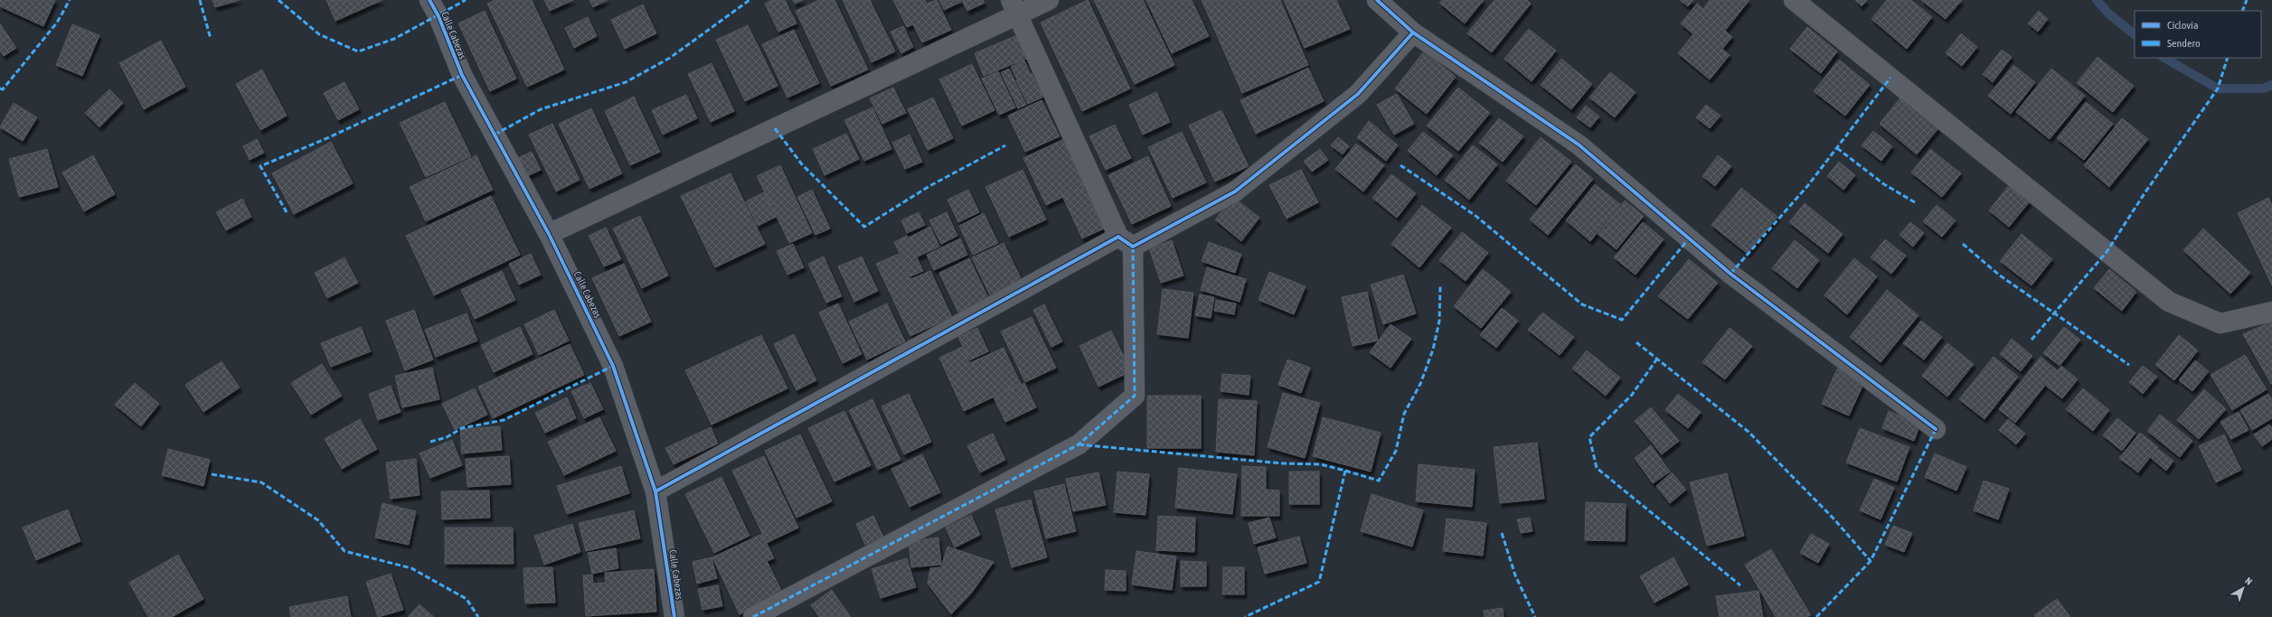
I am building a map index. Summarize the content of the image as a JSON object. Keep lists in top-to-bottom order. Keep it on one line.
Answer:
{"streets":{"street":["Calle Cabezas"]},"legend":["Ciclovía","Sendero"],"north":"top right"}
